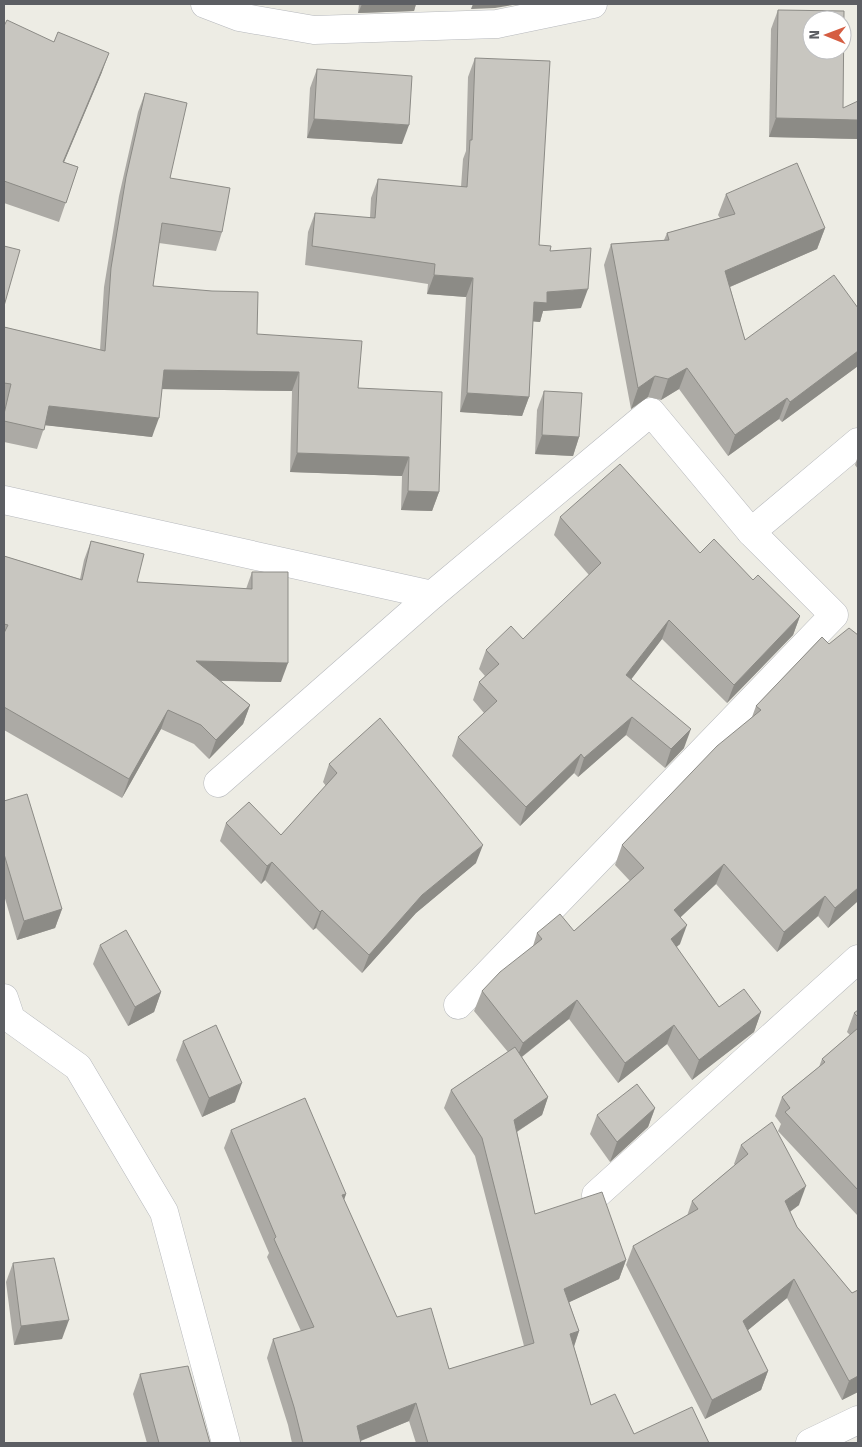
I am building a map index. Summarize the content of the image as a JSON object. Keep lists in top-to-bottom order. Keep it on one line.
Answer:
{"north":"left"}
